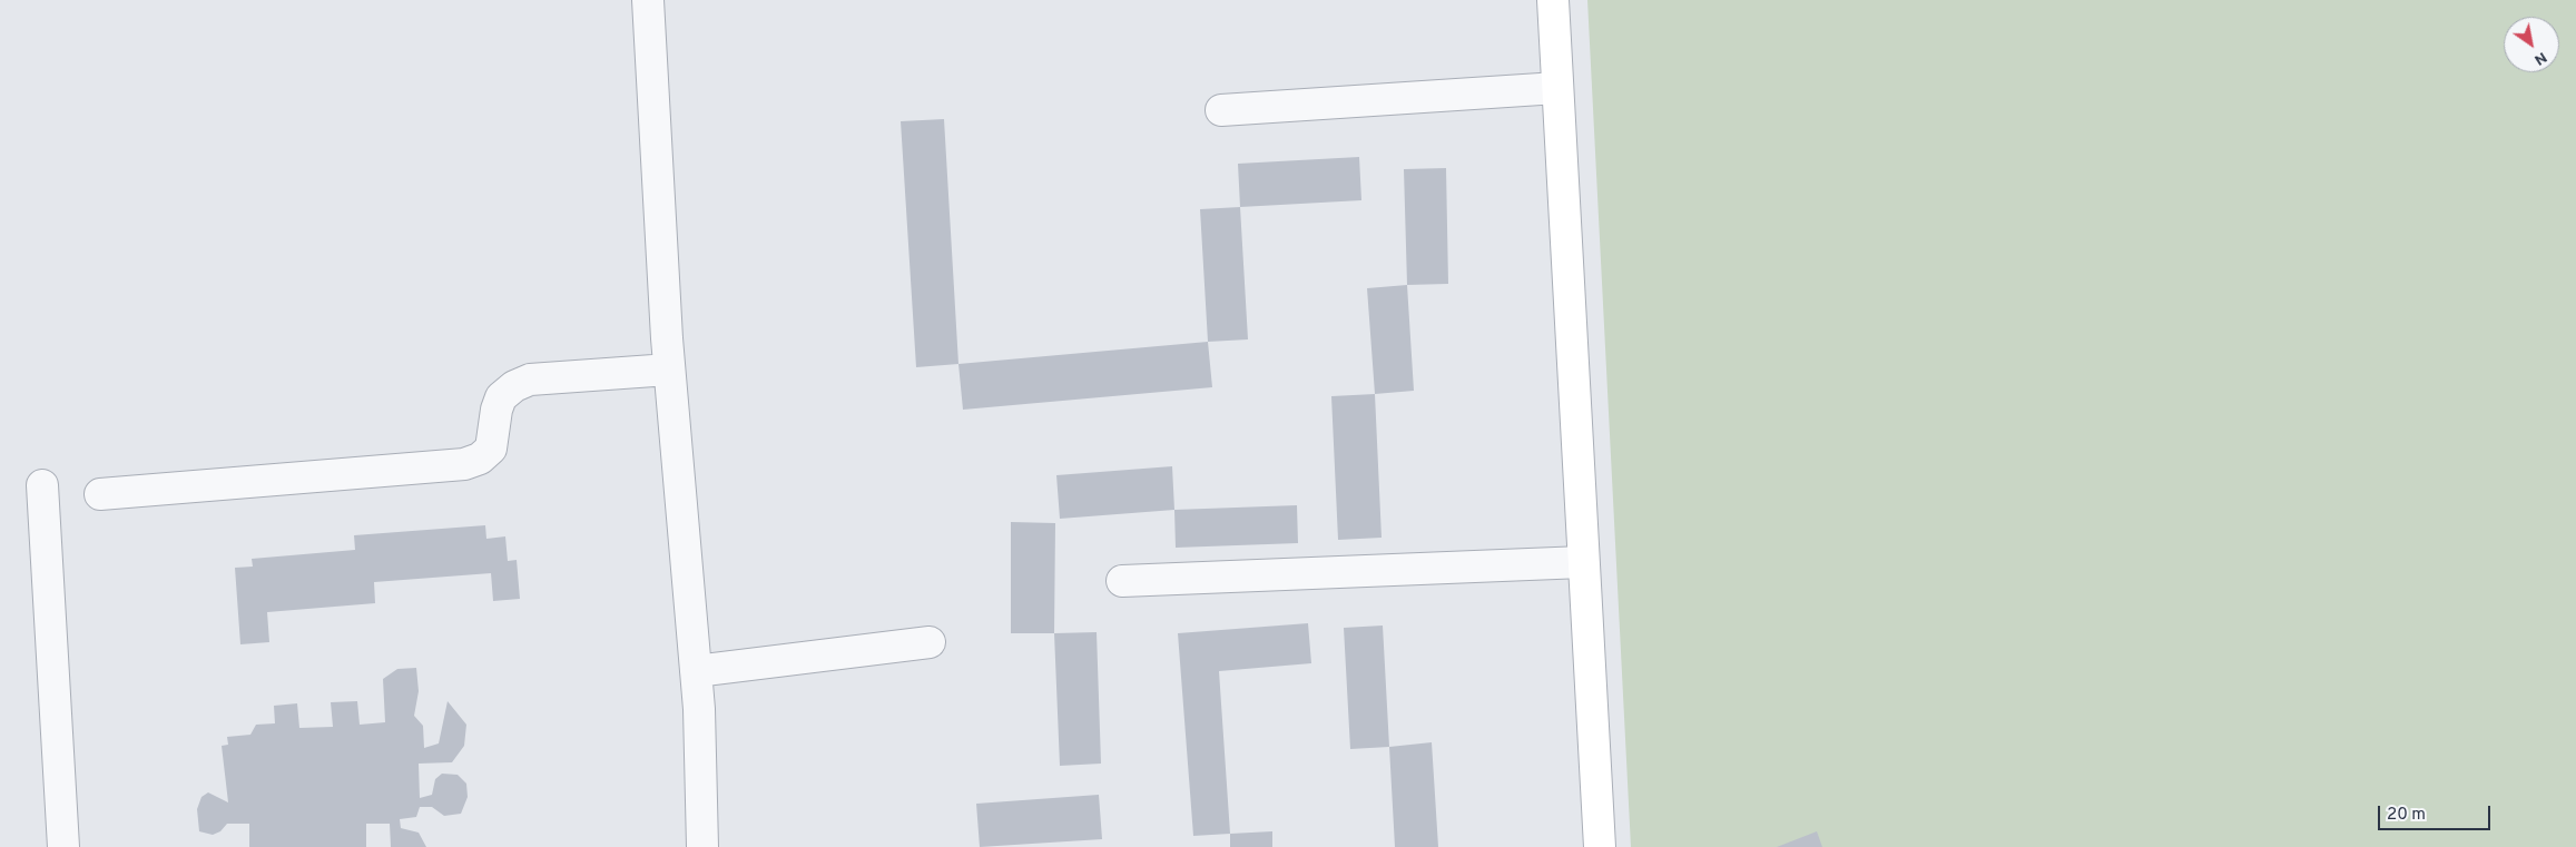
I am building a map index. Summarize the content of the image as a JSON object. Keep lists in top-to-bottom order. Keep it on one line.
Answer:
{"scale_bar":"20 m","north":"bottom right"}
